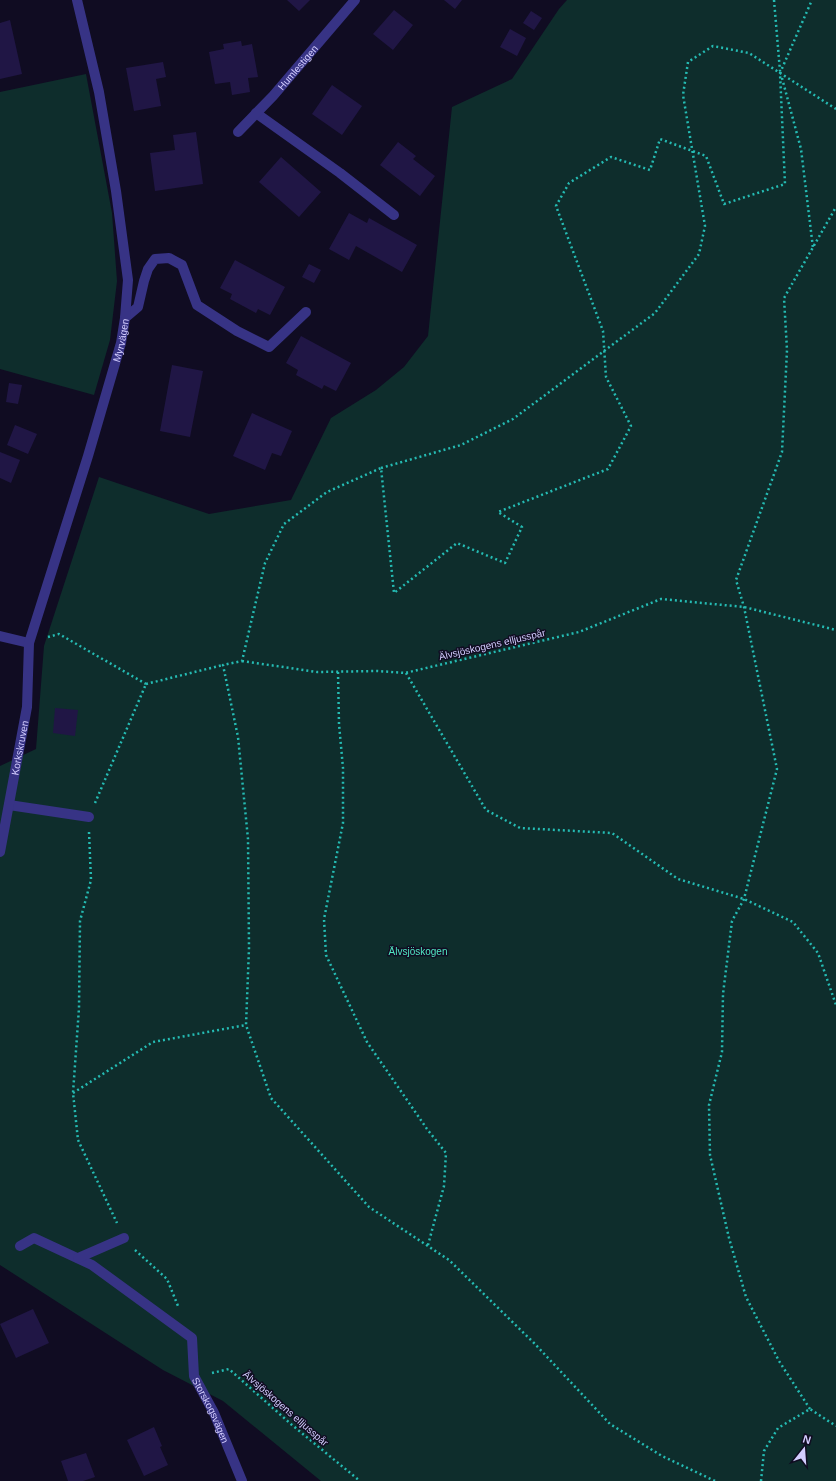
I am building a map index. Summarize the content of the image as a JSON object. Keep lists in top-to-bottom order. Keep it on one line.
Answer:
{"streets":{"street":["Humlestigen","Myrvägen","Korkskruven","Storskogsvägen"],"path":["Älvsjöskogens elljusspår"]},"crossings":[["Myrvägen","Korkskruven"],["Älvsjöskogens elljusspår","Storskogsvägen"]],"parks":["Älvsjöskogen"],"north":"top"}
